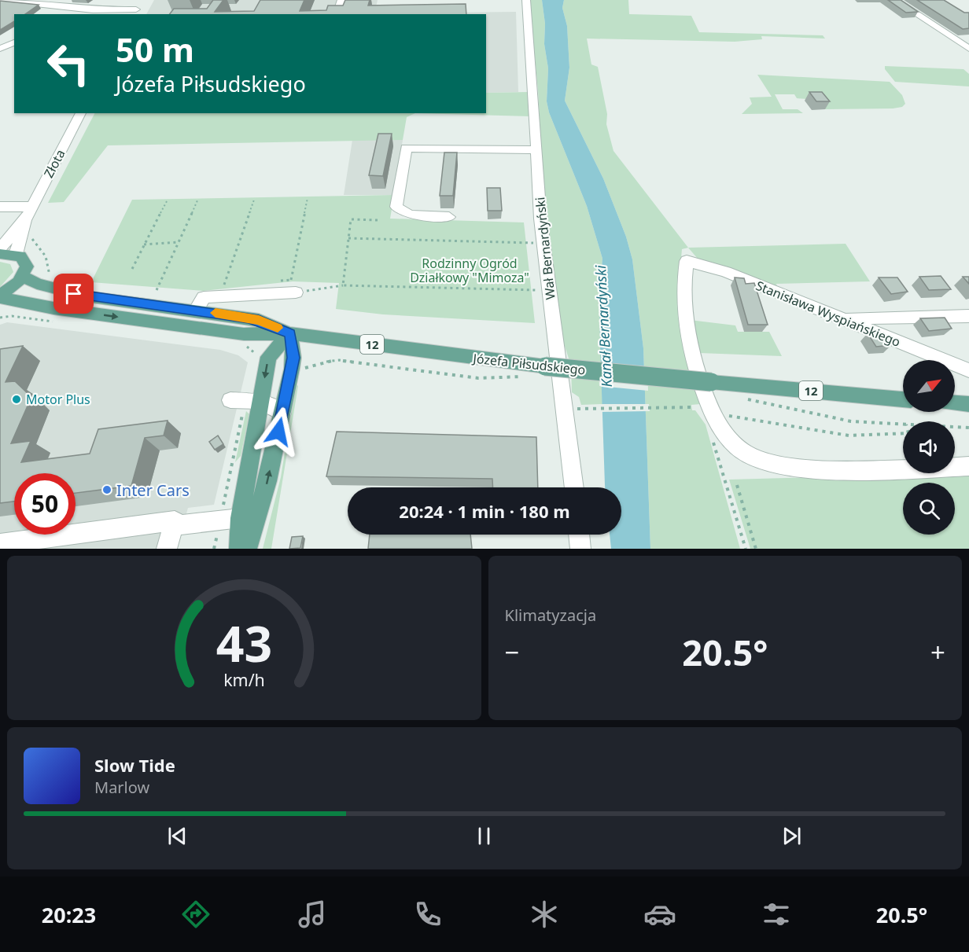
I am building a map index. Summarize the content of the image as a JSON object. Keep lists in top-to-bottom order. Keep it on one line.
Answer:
{"streets":{"main road":["12","Józefa Piłsudskiego"],"street":["Złota","Wał Bernardyński","Stanisława Wyspiańskiego"]},"crossings":[["12","Józefa Piłsudskiego"]],"water":["Kanał Bernardyński"],"parks":["Rodzinny Ogród Działkowy \"Mimoza\""],"places":["Motor Plus","Inter Cars"],"north":"top right","page":{"turn":["50 m","Józefa Piłsudskiego"],"limit":"50","trip":"20:24 · 1 min · 180 m","tile":"Klimatyzacja","heat":["−","20.5°","+"],"song":["Slow Tide","Marlow"],"tabs":["20:23","20.5°"],"gauge":["43","km/h"]}}
